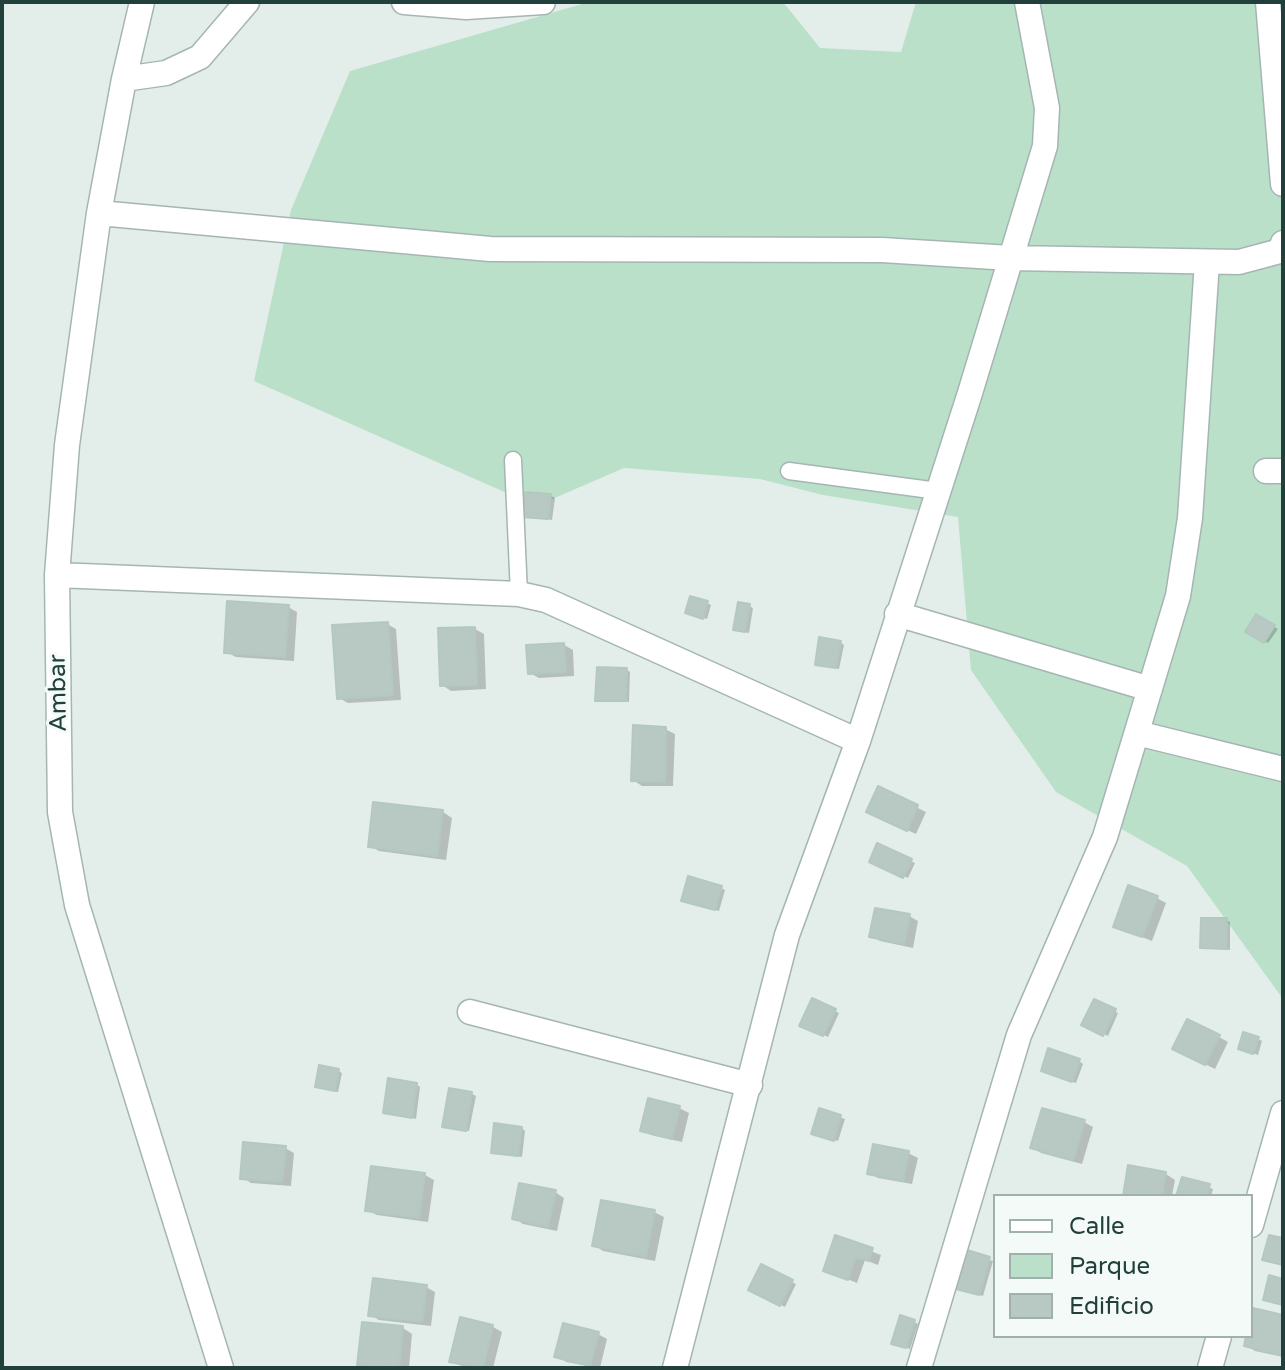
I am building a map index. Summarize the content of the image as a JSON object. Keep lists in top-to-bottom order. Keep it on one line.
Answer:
{"streets":{"street":["Ambar"]},"legend":["Calle","Parque","Edificio"]}
